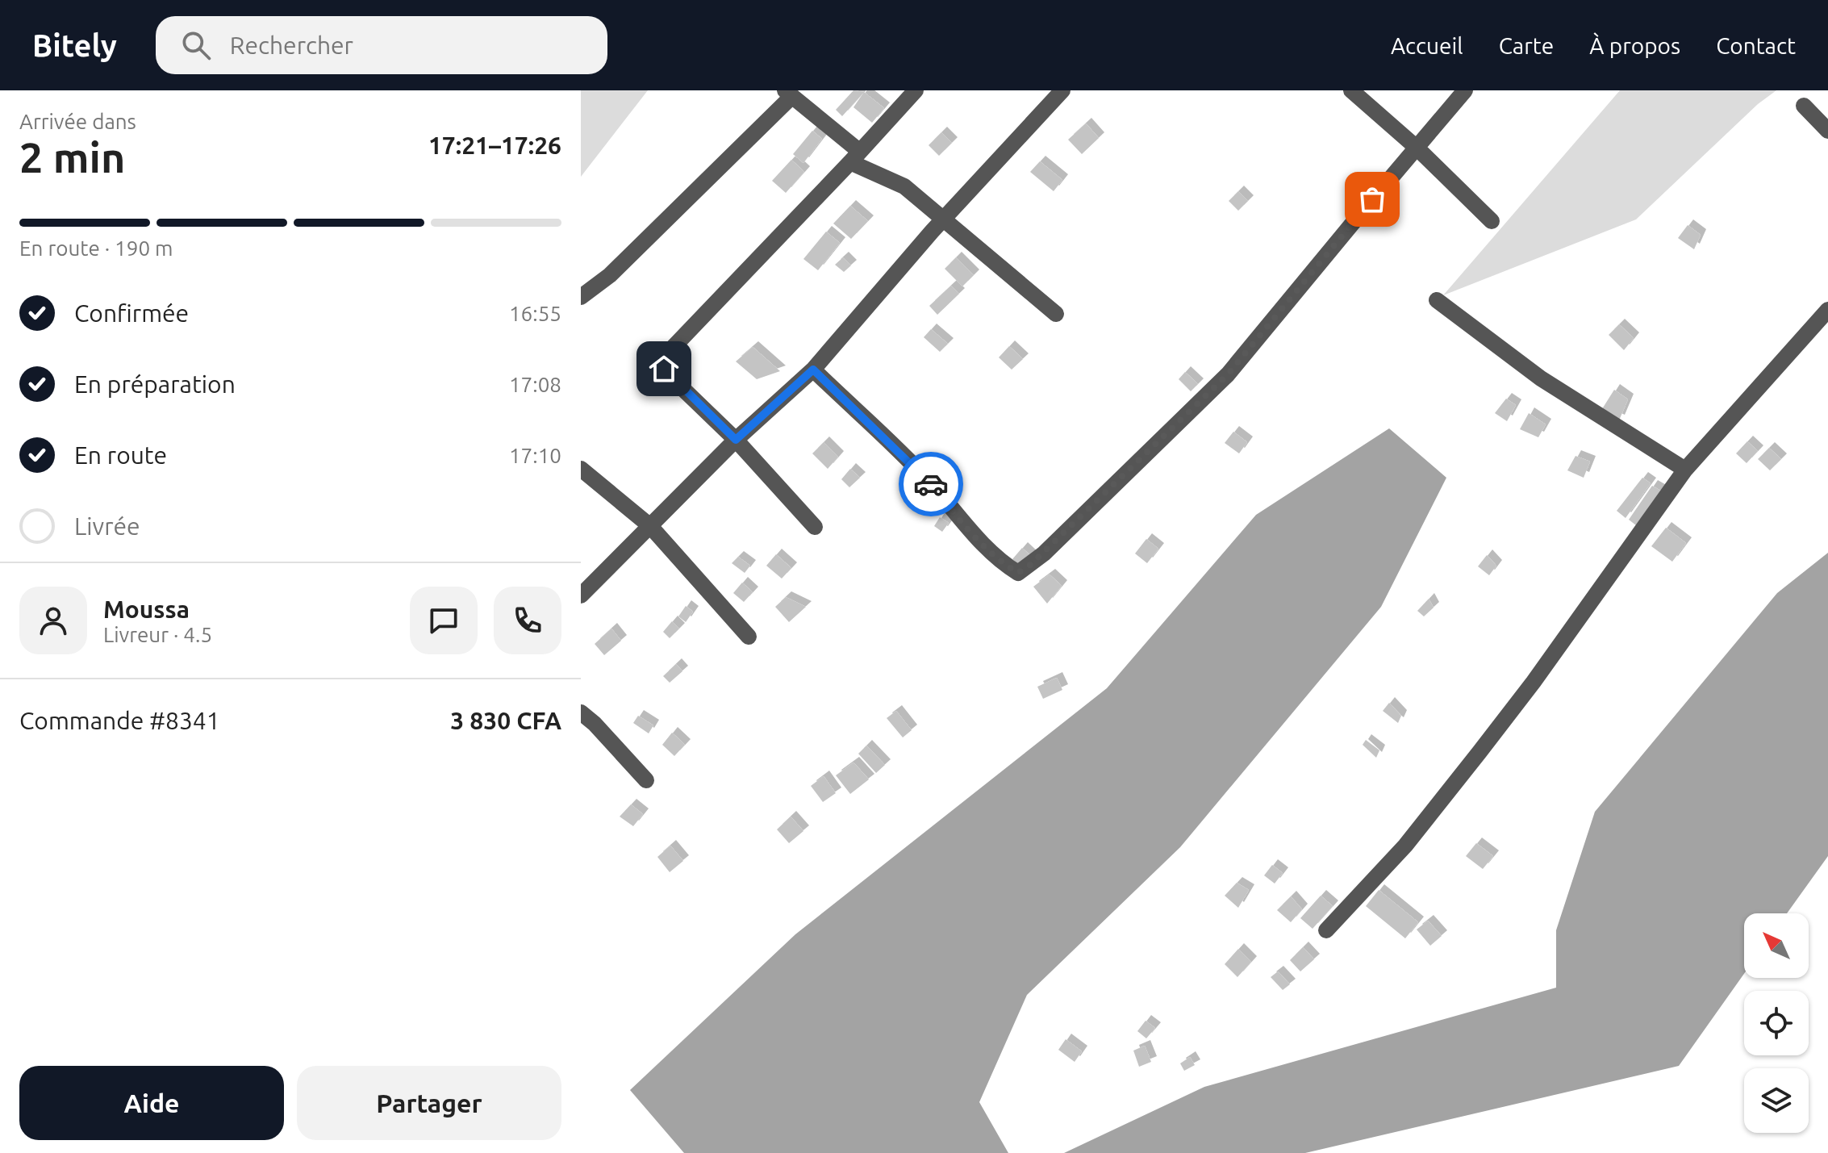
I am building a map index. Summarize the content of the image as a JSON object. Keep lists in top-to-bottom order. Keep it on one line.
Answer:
{"north":"top left","page":{"header":"Bitely","search":"Rechercher","nav":["Accueil","Carte","À propos","Contact"],"heading":["2 min","Arrivée dans","17:21–17:26"],"panel":["Moussa","Livreur · 4.5","Commande #8341","3 830 CFA"],"bar":"En route · 190 m","list":[["Confirmée","16:55"],["En préparation","17:08"],["En route","17:10"],"Livrée"],"buttons":["Aide","Partager"]}}
